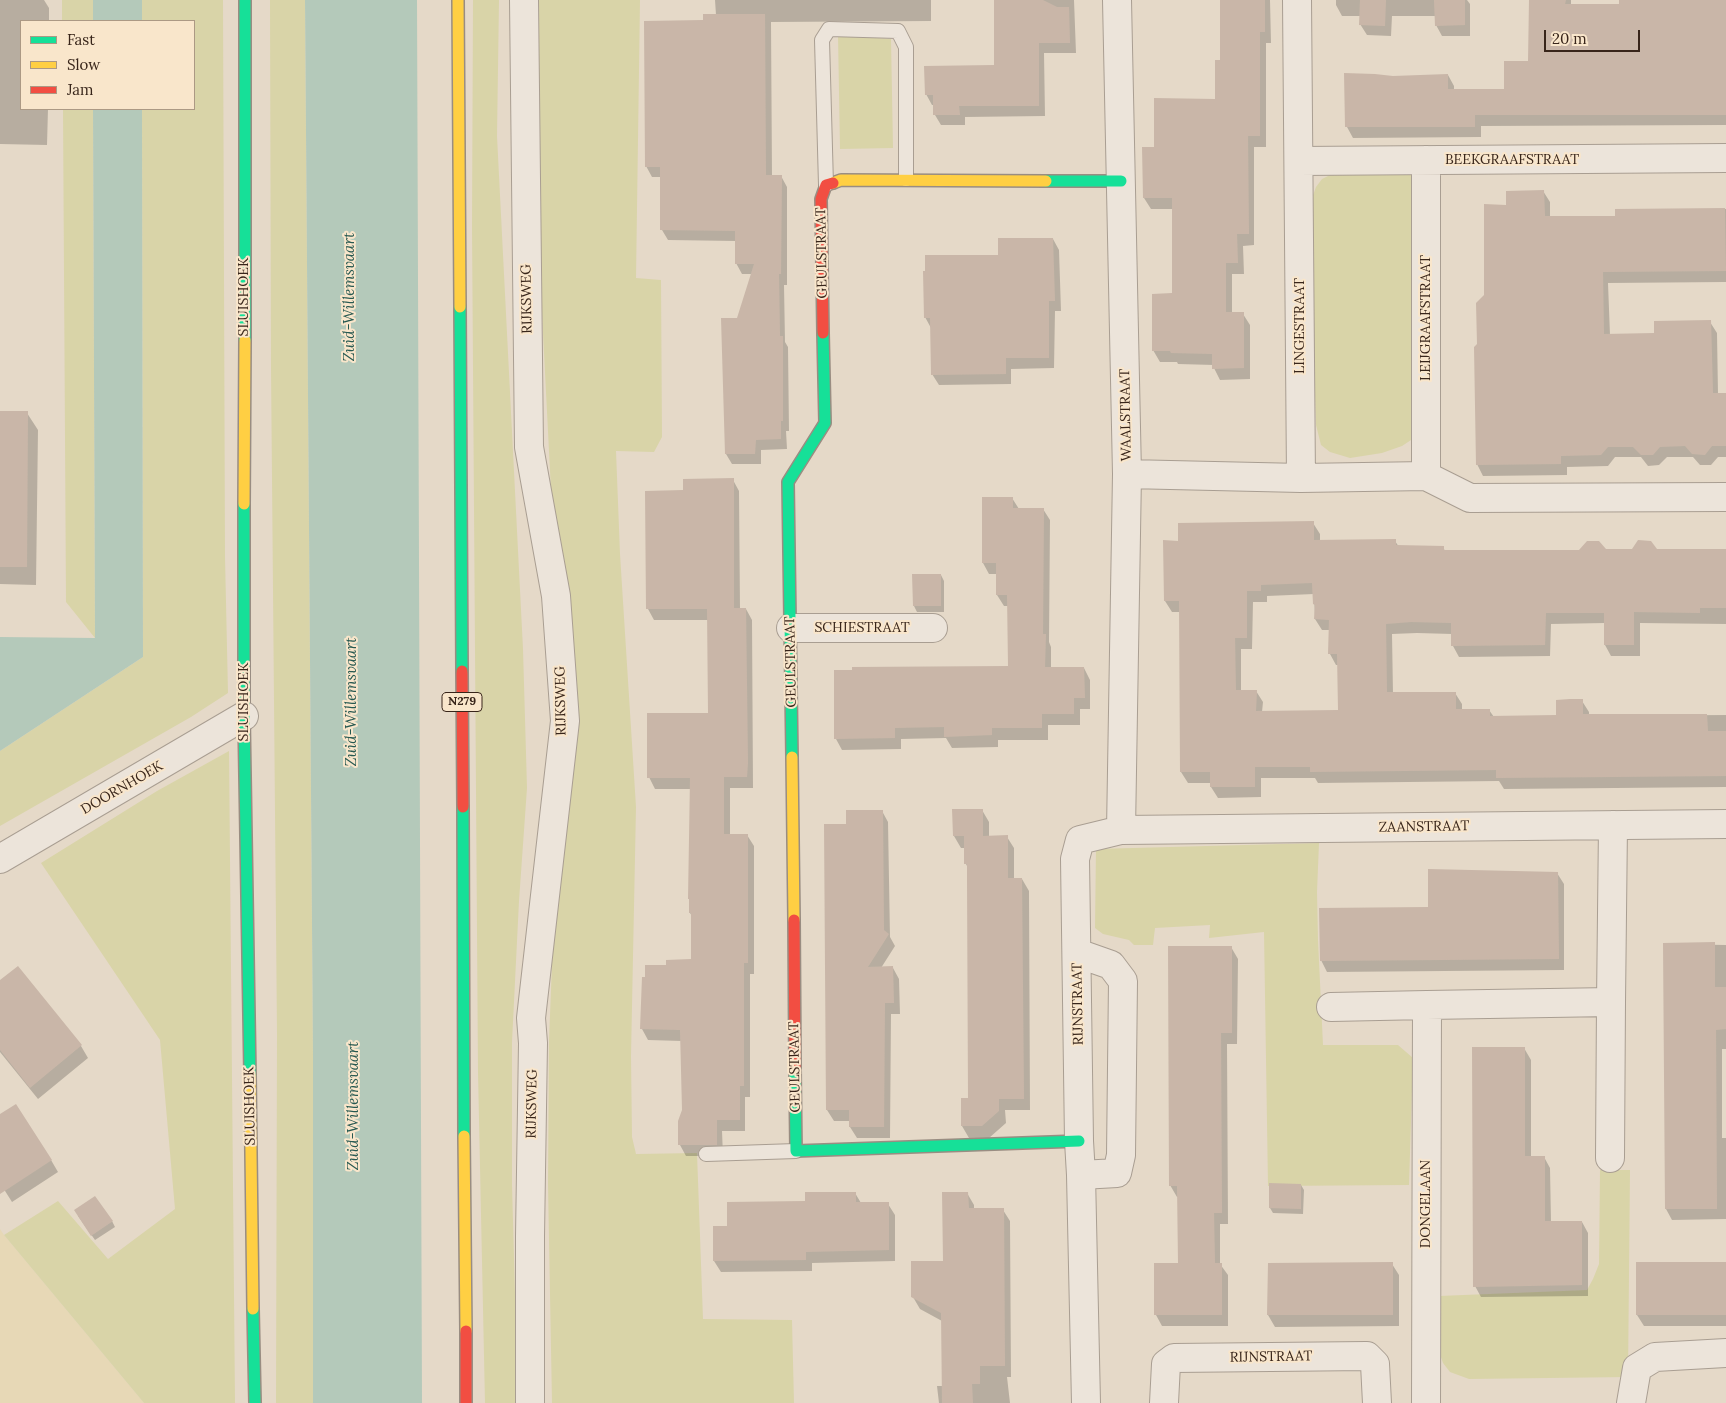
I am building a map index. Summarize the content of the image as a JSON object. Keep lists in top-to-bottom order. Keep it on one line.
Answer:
{"streets":{"street":["BEEKGRAAFSTRAAT","GEULSTRAAT","SLUISHOEK","RIJKSWEG","LEIJGRAAFSTRAAT","LINGESTRAAT","WAALSTRAAT","SCHIESTRAAT","N279","DOORNHOEK","ZAANSTRAAT","RIJNSTRAAT","DONGELAAN"]},"crossings":[["BEEKGRAAFSTRAAT","LEIJGRAAFSTRAAT"],["BEEKGRAAFSTRAAT","LINGESTRAAT"],["GEULSTRAAT","SCHIESTRAAT"],["SLUISHOEK","DOORNHOEK"],["WAALSTRAAT","ZAANSTRAAT"],["WAALSTRAAT","RIJNSTRAAT"],["ZAANSTRAAT","RIJNSTRAAT"]],"water":["Zuid-Willemsvaart"],"legend":["Fast","Slow","Jam"],"scale_bar":"20 m"}
